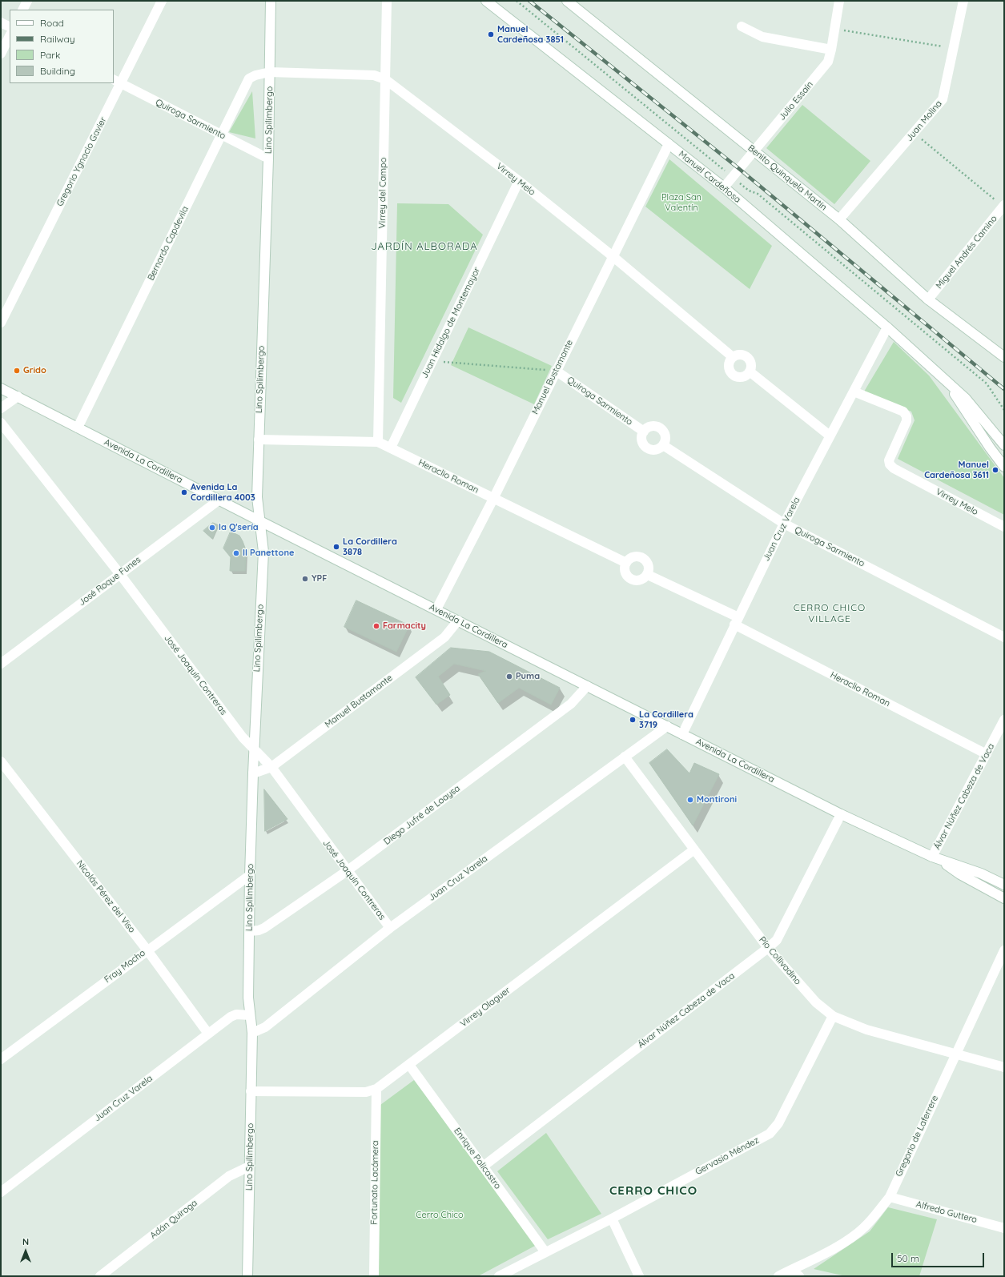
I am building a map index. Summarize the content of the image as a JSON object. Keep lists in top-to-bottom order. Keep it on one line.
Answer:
{"streets":{"street":["Julio Essaín","Quiroga Sarmiento","Lino Spilimbergo","Juan Molina","Gregorio Ygnacio Gavier","Manuel Cardeñosa","Benito Quinquela Martín","Virrey Melo","Virrey del Campo","Bernardo Capdevila","Miguel Andrés Camino","Juan Hidalgo de Montemayor","Manuel Bustamante","Avenida La Cordillera","Heraclio Roman","Juan Cruz Varela","José Roque Funes","José Joaquín Contreras","Álvar Núñez Cabeza de Vaca","Diego Jufré de Loaysa","Nicolás Pérez del Viso","Pío Collivadino","Fray Mocho","Virrey Olaguer","Gregorio de Laferrere","Gervasio Méndez","Enrique Policastro","Fortunato Lacámera","Alfredo Guttero","Adán Quiroga"]},"crossings":[["Julio Essaín","Manuel Cardeñosa"],["Julio Essaín","Benito Quinquela Martín"],["Quiroga Sarmiento","Lino Spilimbergo"],["Quiroga Sarmiento","Gregorio Ygnacio Gavier"],["Quiroga Sarmiento","Bernardo Capdevila"],["Quiroga Sarmiento","Manuel Bustamante"],["Quiroga Sarmiento","Juan Cruz Varela"],["Lino Spilimbergo","Virrey Melo"],["Lino Spilimbergo","Bernardo Capdevila"],["Lino Spilimbergo","Manuel Bustamante"],["Lino Spilimbergo","Avenida La Cordillera"],["Lino Spilimbergo","Heraclio Roman"],["Lino Spilimbergo","Juan Cruz Varela"],["Lino Spilimbergo","José Joaquín Contreras"],["Lino Spilimbergo","Diego Jufré de Loaysa"],["Lino Spilimbergo","Fray Mocho"],["Lino Spilimbergo","Virrey Olaguer"],["Lino Spilimbergo","Adán Quiroga"],["Juan Molina","Benito Quinquela Martín"],["Manuel Cardeñosa","Manuel Bustamante"],["Manuel Cardeñosa","Juan Cruz Varela"],["Benito Quinquela Martín","Miguel Andrés Camino"],["Virrey Melo","Virrey del Campo"],["Virrey Melo","Bernardo Capdevila"],["Virrey Melo","Juan Hidalgo de Montemayor"],["Virrey Melo","Manuel Bustamante"],["Virrey Melo","Juan Cruz Varela"],["Virrey del Campo","Heraclio Roman"],["Bernardo Capdevila","Avenida La Cordillera"],["Juan Hidalgo de Montemayor","Heraclio Roman"],["Manuel Bustamante","Avenida La Cordillera"],["Manuel Bustamante","Heraclio Roman"],["Manuel Bustamante","José Joaquín Contreras"],["Avenida La Cordillera","Juan Cruz Varela"],["Avenida La Cordillera","José Roque Funes"],["Avenida La Cordillera","Álvar Núñez Cabeza de Vaca"],["Avenida La Cordillera","Diego Jufré de Loaysa"],["Heraclio Roman","Juan Cruz Varela"],["Heraclio Roman","Álvar Núñez Cabeza de Vaca"],["Juan Cruz Varela","José Joaquín Contreras"],["Juan Cruz Varela","Nicolás Pérez del Viso"],["Juan Cruz Varela","Pío Collivadino"],["José Roque Funes","José Joaquín Contreras"],["José Joaquín Contreras","Diego Jufré de Loaysa"],["Álvar Núñez Cabeza de Vaca","Pío Collivadino"],["Álvar Núñez Cabeza de Vaca","Enrique Policastro"],["Nicolás Pérez del Viso","Fray Mocho"],["Pío Collivadino","Virrey Olaguer"],["Pío Collivadino","Gregorio de Laferrere"],["Pío Collivadino","Gervasio Méndez"],["Virrey Olaguer","Enrique Policastro"],["Virrey Olaguer","Fortunato Lacámera"],["Gregorio de Laferrere","Alfredo Guttero"],["Gervasio Méndez","Enrique Policastro"]],"districts":["JARDÍN ALBORADA","CERRO CHICO VILLAGE","CERRO CHICO"],"parks":["Plaza San Valentín","Cerro Chico"],"places":["Manuel Cardeñosa 3851","Grido","Manuel Cardeñosa 3611","Avenida La Cordillera 4003","la Q'sería","La Cordillera 3878","Il Panettone","YPF","Farmacity","Puma","La Cordillera 3719","Montironi"],"legend":["Road","Railway","Park","Building"],"scale_bar":"50 m","north":"top"}
